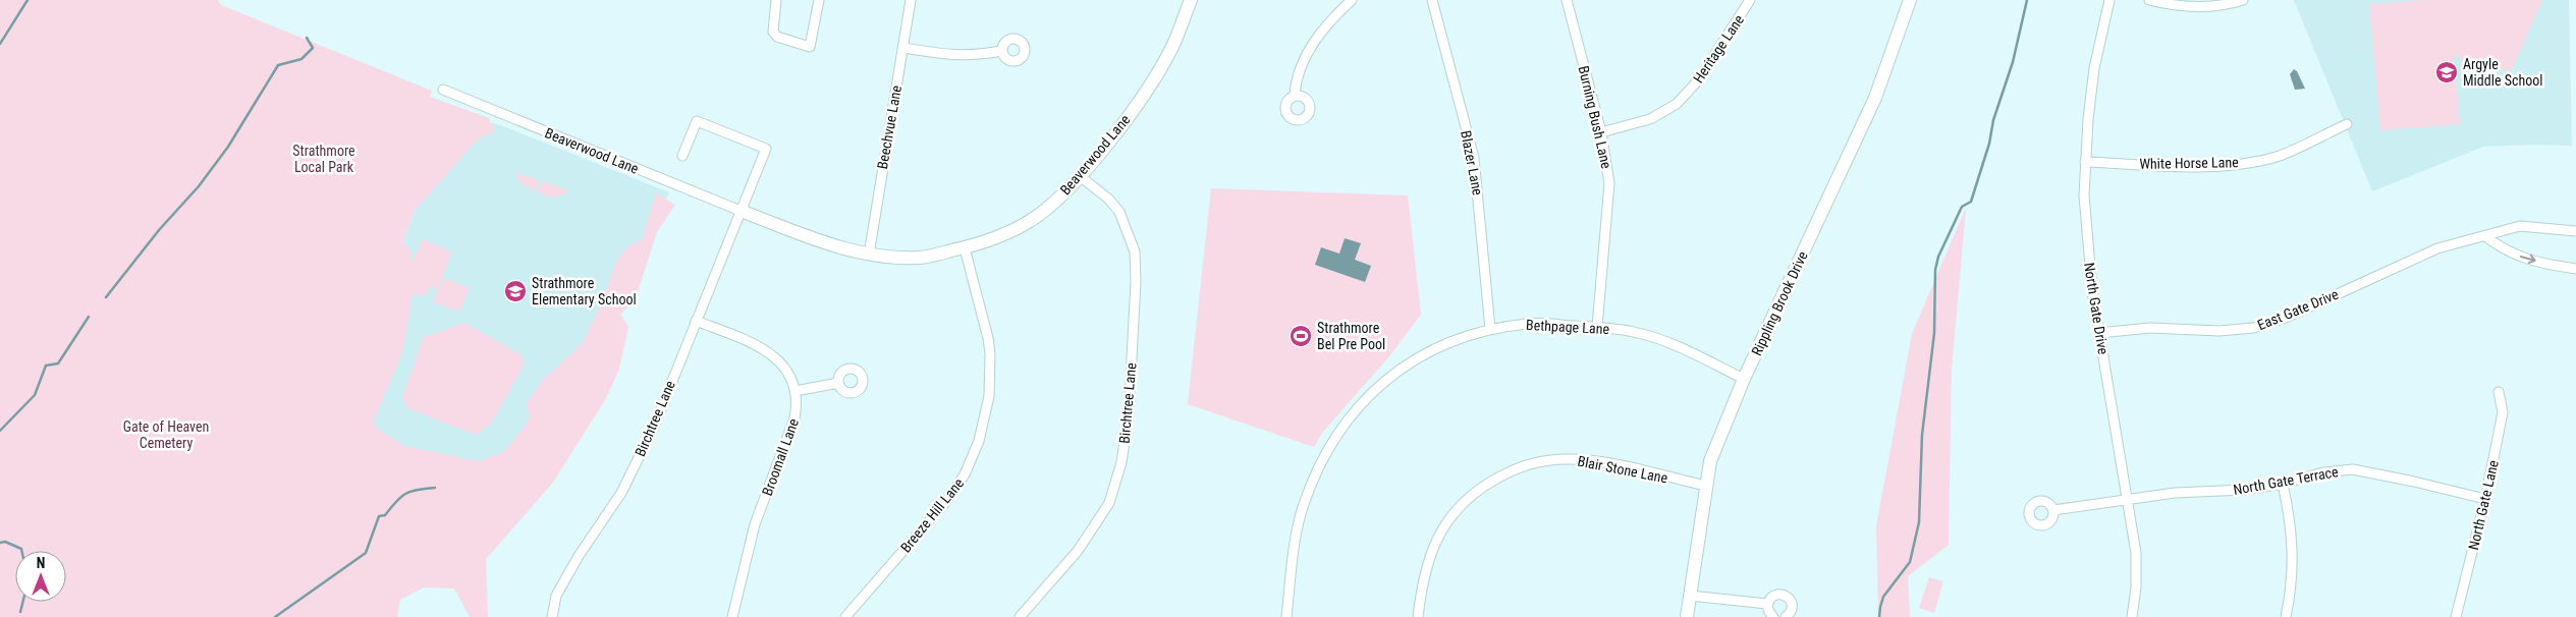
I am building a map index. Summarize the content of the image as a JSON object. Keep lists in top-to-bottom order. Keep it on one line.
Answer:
{"streets":{"street":["Heritage Lane","Burning Bush Lane","Beechvue Lane","Beaverwood Lane","Blazer Lane","White Horse Lane","Rippling Brook Drive","North Gate Drive","East Gate Drive","Bethpage Lane","Birchtree Lane","Broomall Lane","Blair Stone Lane","North Gate Terrace","North Gate Lane","Breeze Hill Lane"]},"crossings":[["Heritage Lane","Burning Bush Lane"],["Burning Bush Lane","Bethpage Lane"],["Beechvue Lane","Beaverwood Lane"],["Beaverwood Lane","Birchtree Lane"],["Beaverwood Lane","Breeze Hill Lane"],["Blazer Lane","Bethpage Lane"],["White Horse Lane","North Gate Drive"],["Rippling Brook Drive","Bethpage Lane"],["Rippling Brook Drive","Blair Stone Lane"],["North Gate Drive","East Gate Drive"],["North Gate Drive","North Gate Terrace"],["Birchtree Lane","Broomall Lane"],["North Gate Terrace","North Gate Lane"]],"parks":["Strathmore Local Park","Gate of Heaven Cemetery"],"places":{"school or university":["Argyle Middle School","Strathmore Elementary School"],"sports":["Strathmore Bel Pre Pool"]},"north":"top"}
